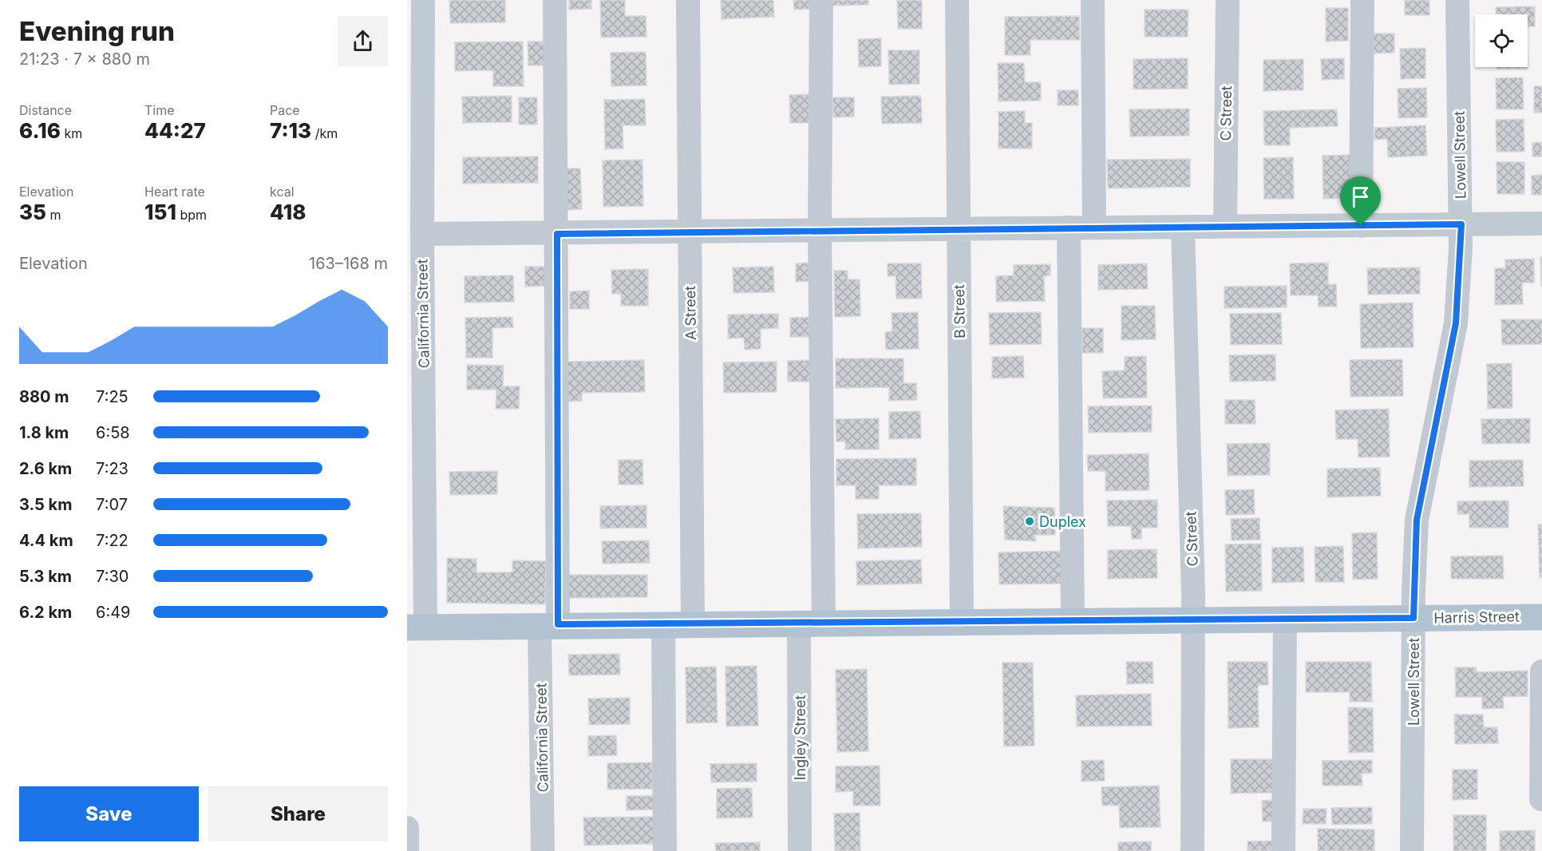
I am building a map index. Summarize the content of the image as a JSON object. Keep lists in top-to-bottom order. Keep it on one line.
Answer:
{"streets":{"main road":["Harris Street"],"street":["C Street","Lowell Street","B Street","A Street","California Street","Ingley Street"]},"crossings":[["C Street","Harris Street"],["Lowell Street","Harris Street"],["B Street","Harris Street"],["A Street","Harris Street"],["California Street","Harris Street"],["Harris Street","Ingley Street"]],"places":["Duplex"],"page":{"heading":["Evening run","21:23 · 7 × 880 m"],"stats":[["Distance","6.16 km"],["Time","44:27"],["Pace","7:13 /km"],["Elevation","35 m"],["Heart rate","151 bpm"],["kcal","418"]],"chart":["Elevation","163–168 m"],"list":[{"name":"880 m","note":"7:25"},{"name":"1.8 km","note":"6:58"},{"name":"2.6 km","note":"7:23"},{"name":"3.5 km","note":"7:07"},{"name":"4.4 km","note":"7:22"},{"name":"5.3 km","note":"7:30"},{"name":"6.2 km","note":"6:49"}],"buttons":["Save","Share"]}}
